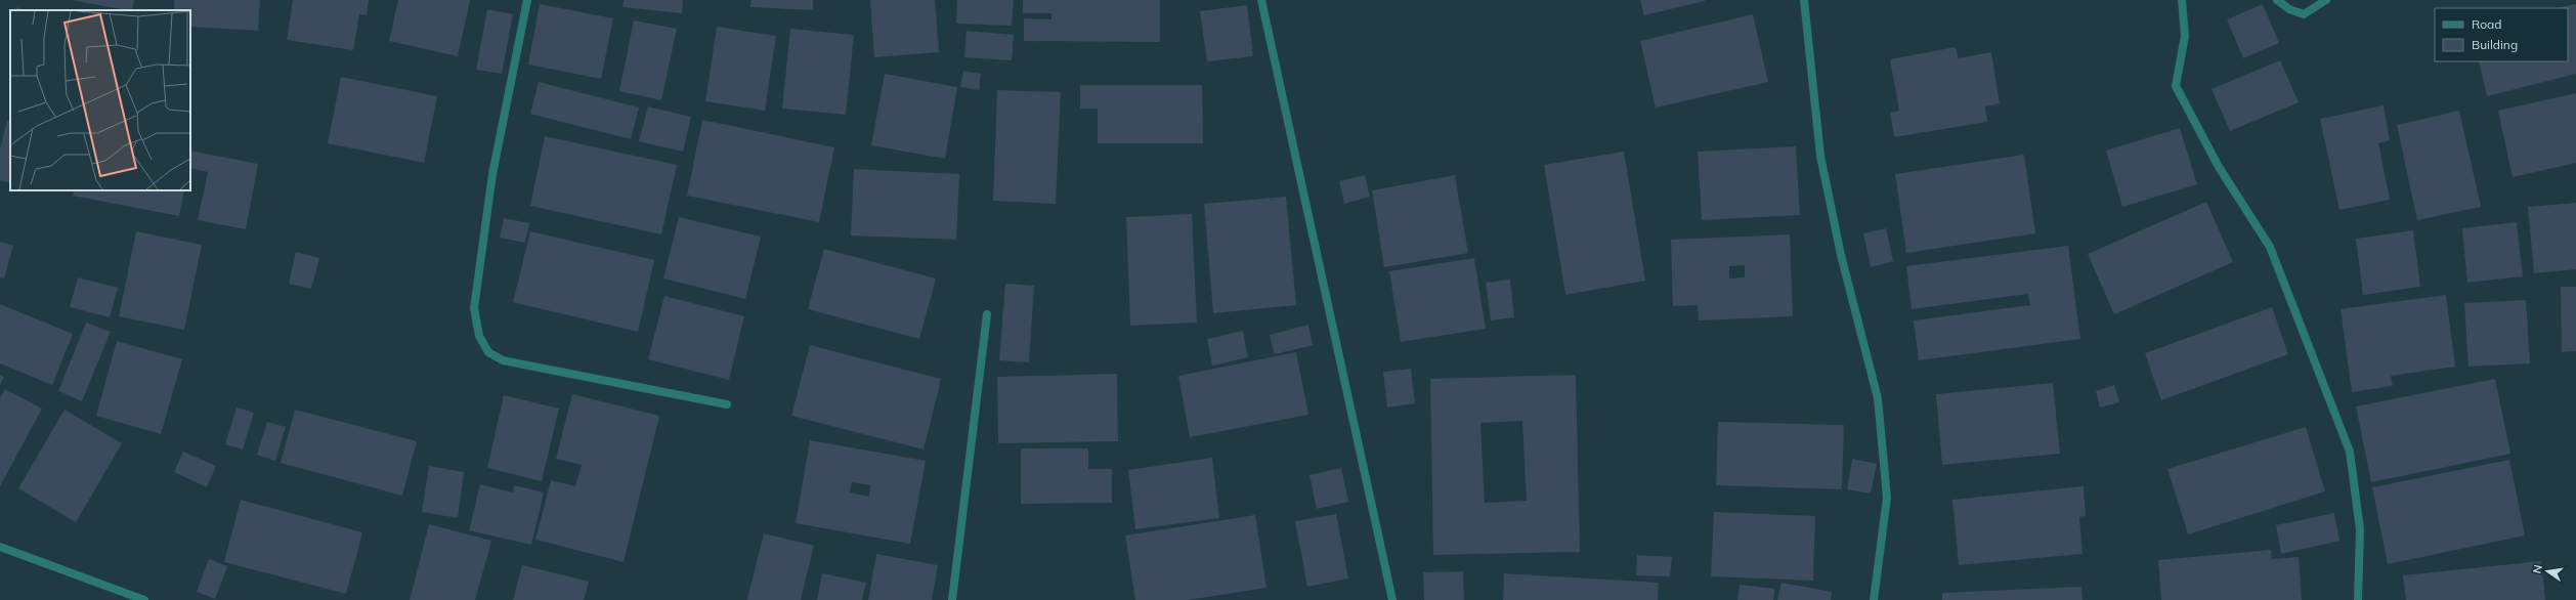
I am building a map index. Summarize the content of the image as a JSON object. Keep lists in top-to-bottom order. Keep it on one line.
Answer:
{"legend":["Road","Building"],"north":"left"}
